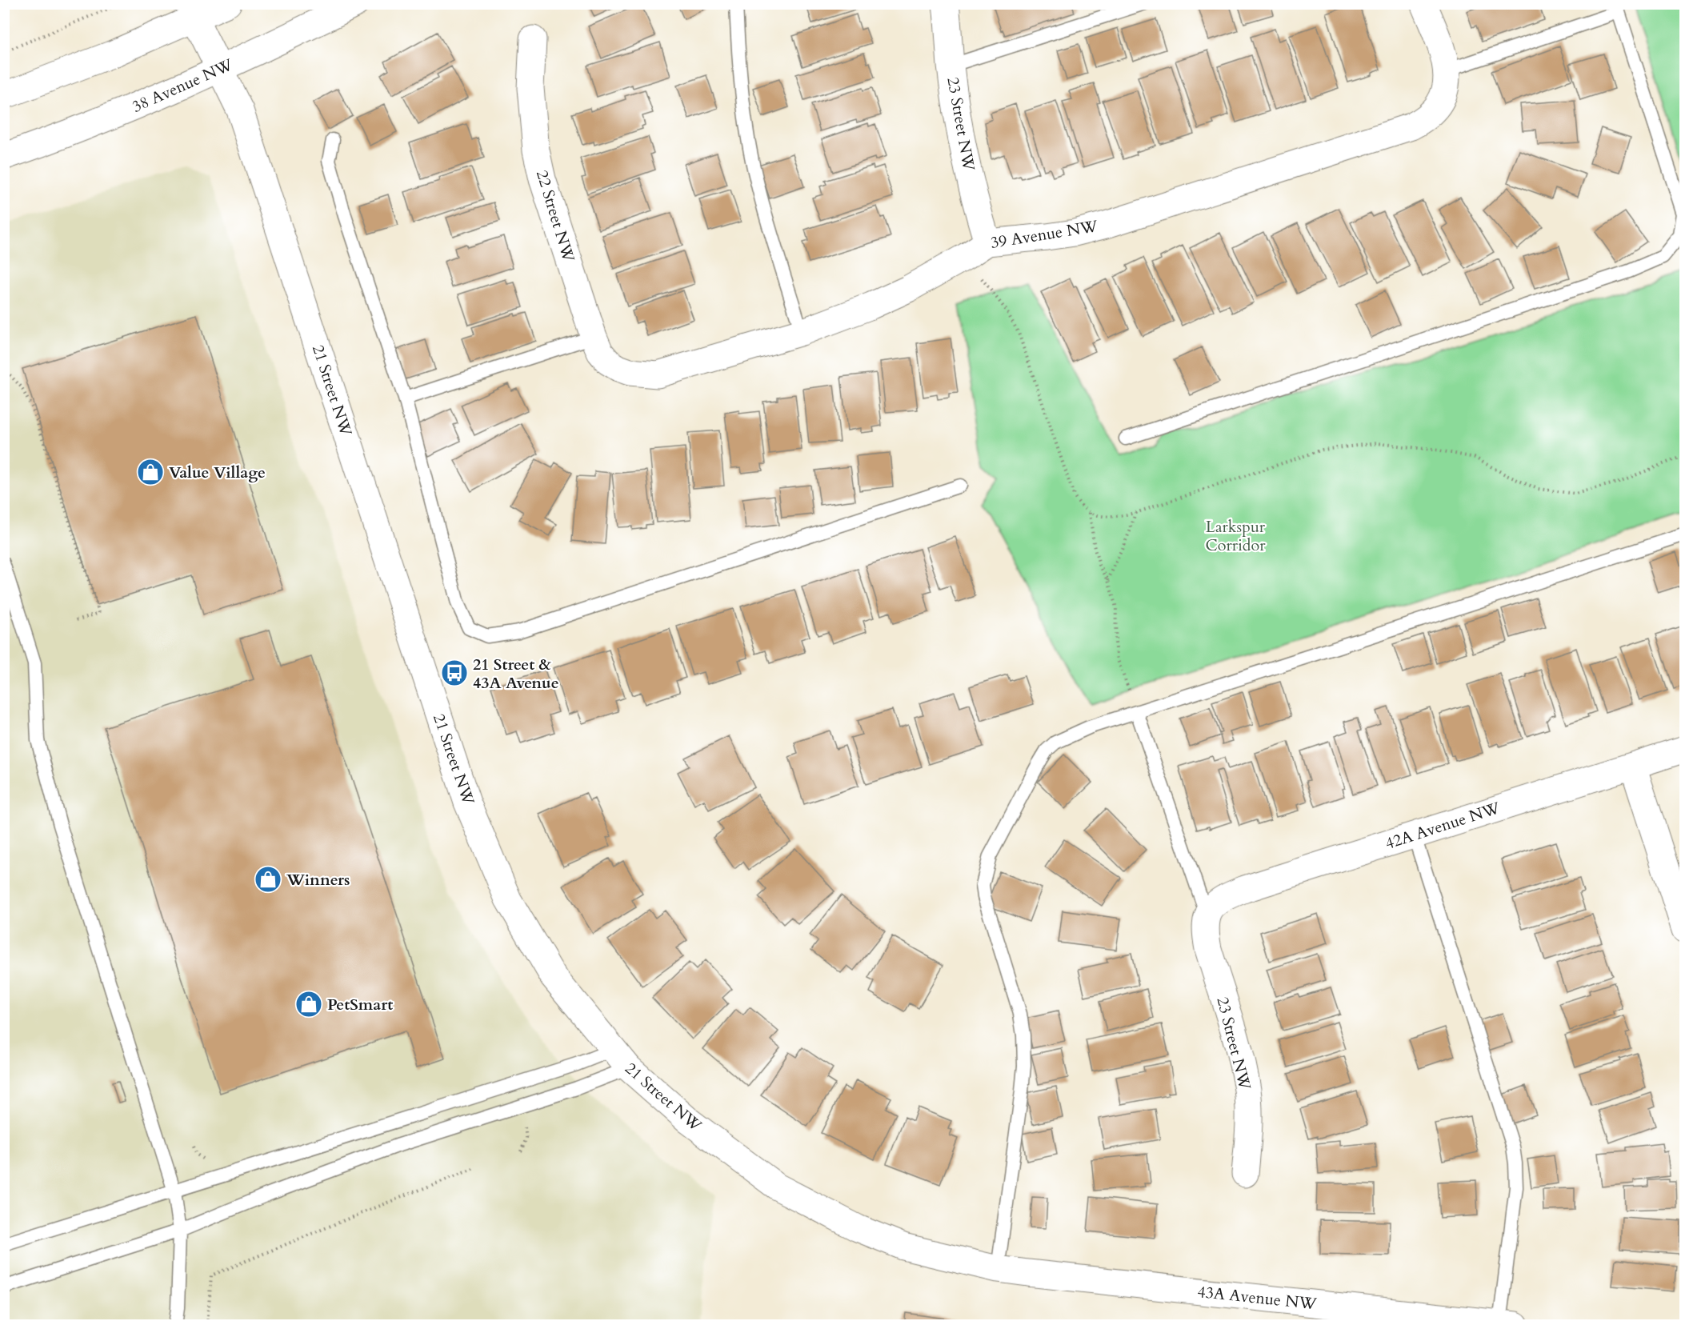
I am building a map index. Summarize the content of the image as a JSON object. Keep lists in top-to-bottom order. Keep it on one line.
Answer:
{"streets":{"street":["38 Avenue NW","23 Street NW","22 Street NW","39 Avenue NW","21 Street NW","42A Avenue NW","43A Avenue NW"]},"crossings":[["38 Avenue NW","21 Street NW"],["23 Street NW","39 Avenue NW"],["23 Street NW","42A Avenue NW"],["22 Street NW","39 Avenue NW"],["21 Street NW","43A Avenue NW"]],"parks":["Larkspur Corridor"],"places":{"shop":["Value Village","Winners","PetSmart"],"bus stop":["21 Street & 43A Avenue"]}}
